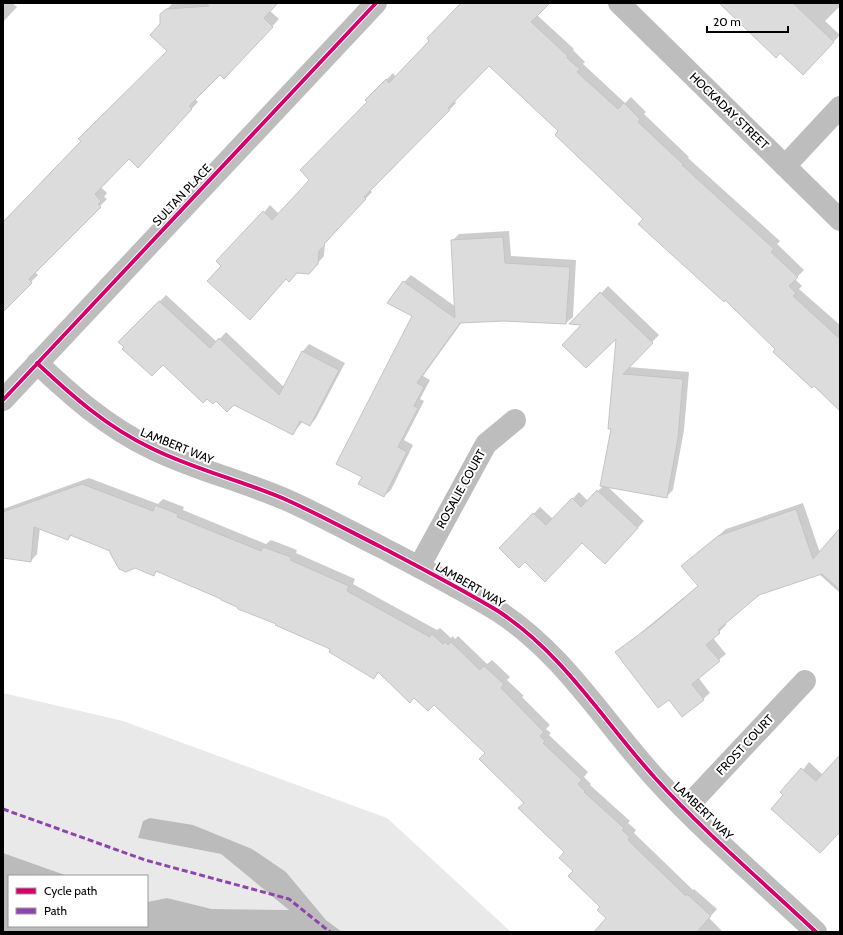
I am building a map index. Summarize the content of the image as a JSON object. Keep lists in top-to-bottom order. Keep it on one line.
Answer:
{"streets":{"street":["HOCKADAY STREET","SULTAN PLACE","LAMBERT WAY","ROSALIE COURT","FROST COURT"]},"crossings":[["SULTAN PLACE","LAMBERT WAY"],["LAMBERT WAY","ROSALIE COURT"],["LAMBERT WAY","FROST COURT"]],"legend":["Cycle path","Path"],"scale_bar":"20 m"}
